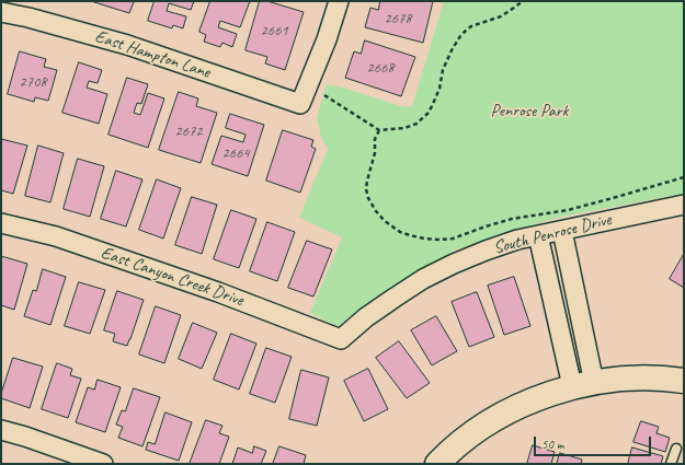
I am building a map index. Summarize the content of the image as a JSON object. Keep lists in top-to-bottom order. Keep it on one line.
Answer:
{"streets":{"street":["East Hampton Lane","South Penrose Drive","East Canyon Creek Drive"]},"crossings":[["South Penrose Drive","East Canyon Creek Drive"]],"parks":["Penrose Park"],"house_numbers":["2678","2661","2668","2708","2672","2664"],"scale_bar":"50 m"}
